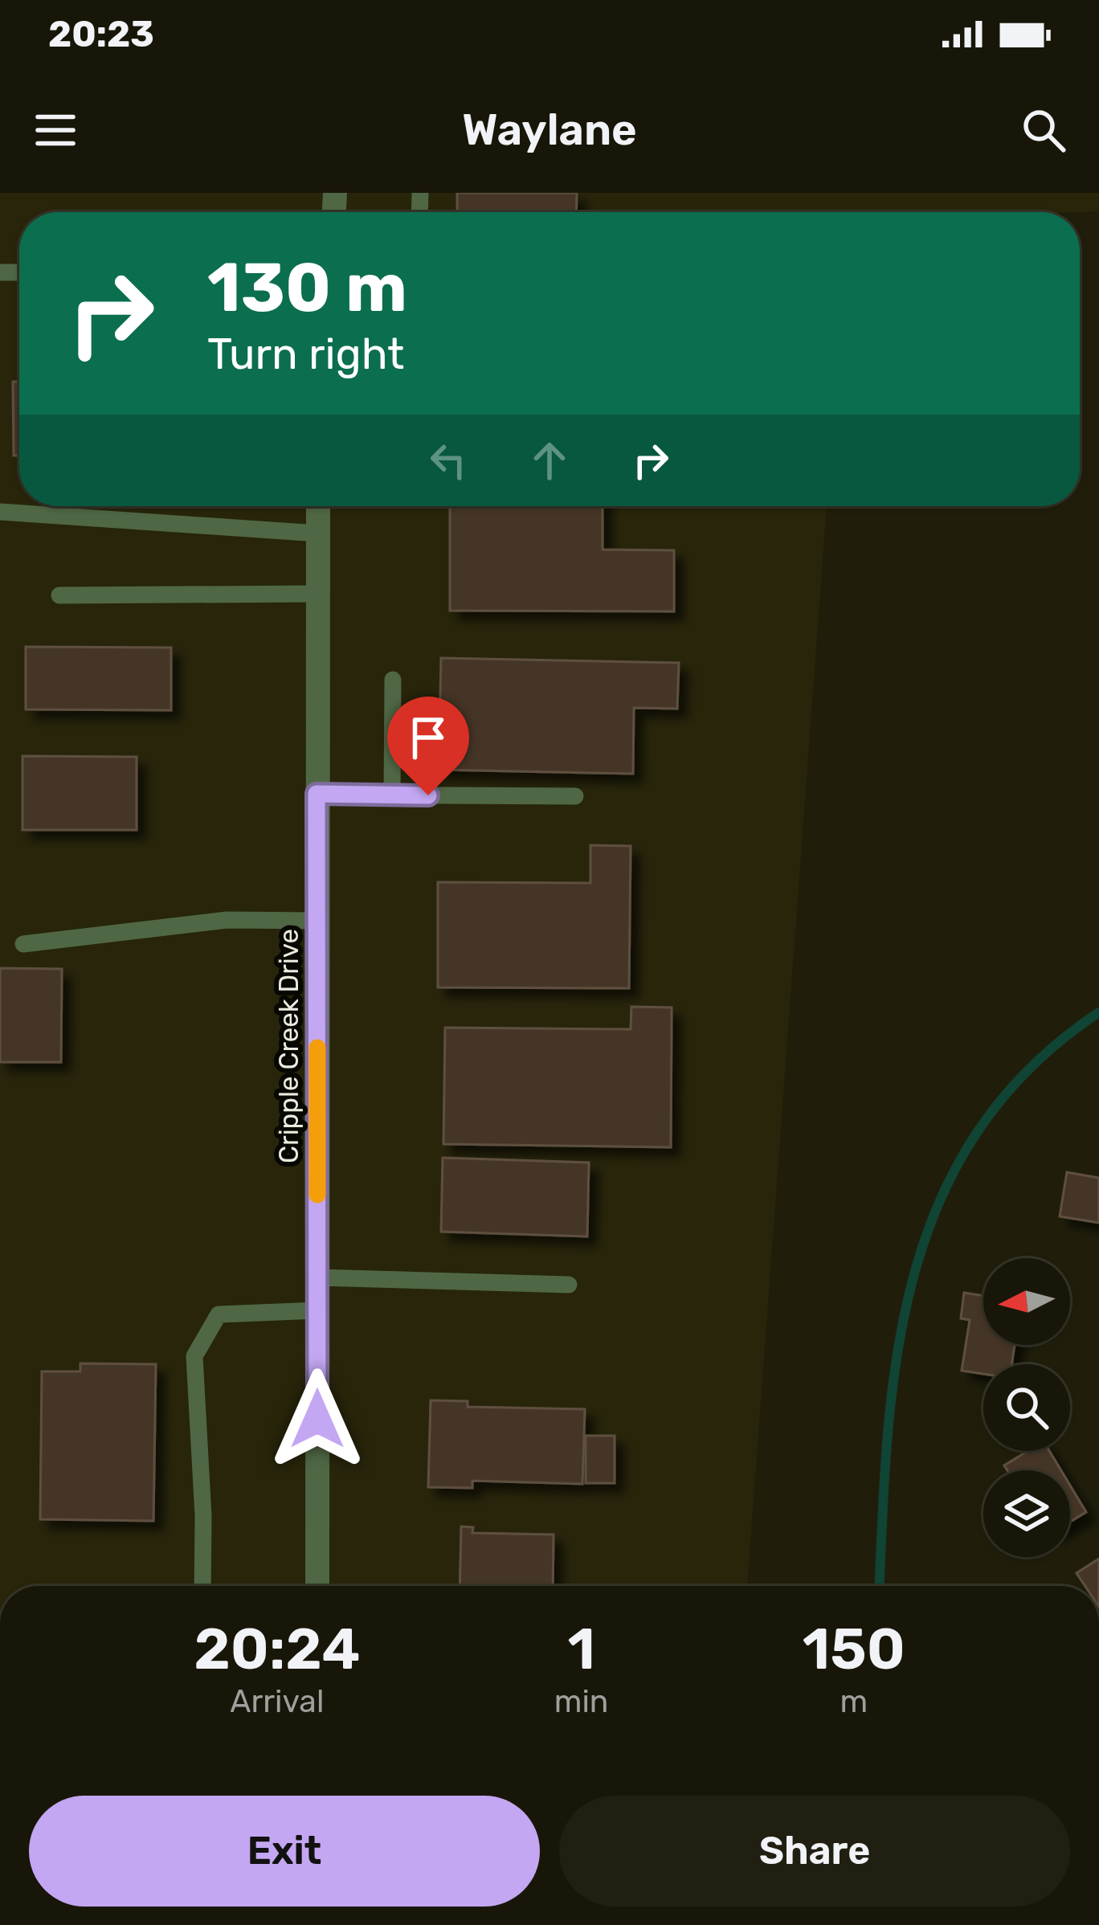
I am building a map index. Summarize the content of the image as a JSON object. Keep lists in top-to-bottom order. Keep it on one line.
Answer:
{"streets":{"street":["Cripple Creek Drive"]},"north":"left","page":{"status":"20:23","header":"Waylane","turn":["130 m","Turn right"],"eta":["20:24","Arrival","1","min","150","m"],"buttons":["Exit","Share"]}}
